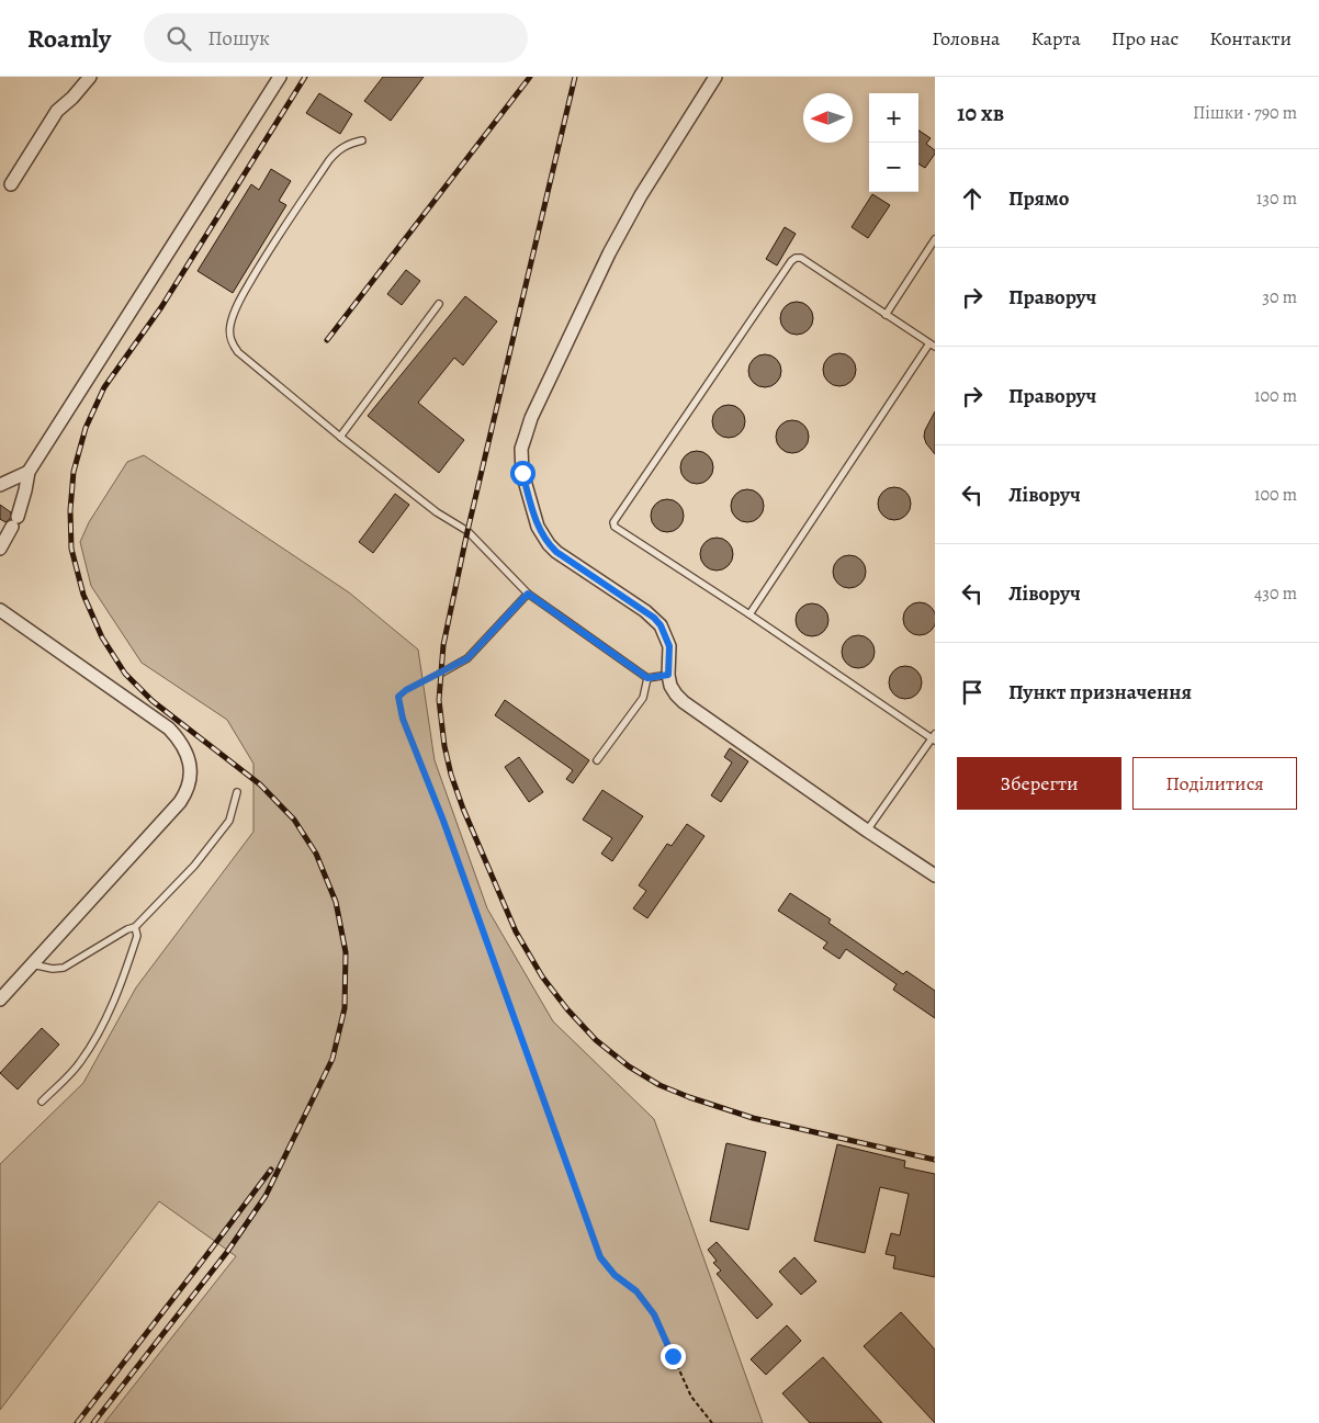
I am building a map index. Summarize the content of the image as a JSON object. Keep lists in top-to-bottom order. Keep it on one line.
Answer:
{"north":"left","page":{"header":"Roamly","search":"Пошук","nav":["Головна","Карта","Про нас","Контакти"],"heading":["10 хв","Пішки · 790 m"],"map_buttons":["+","−"],"list":[["Прямо","130 m"],["Праворуч","30 m"],["Праворуч","100 m"],["Ліворуч","100 m"],["Ліворуч","430 m"],"Пункт призначення"],"buttons":["Зберегти","Поділитися"]}}
